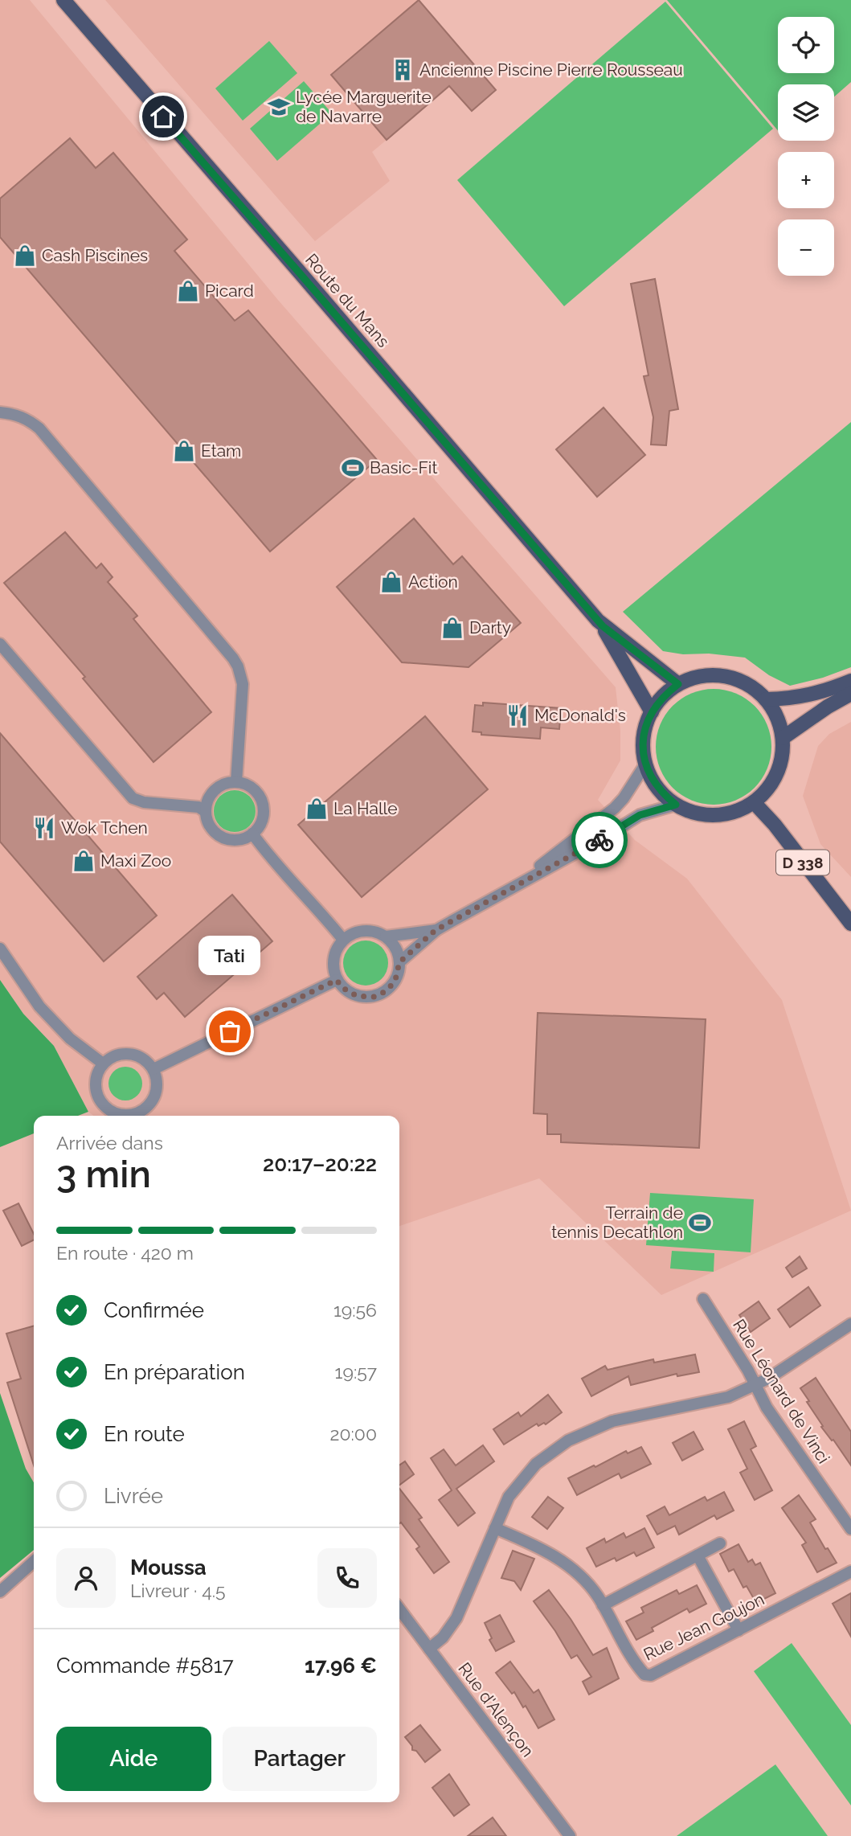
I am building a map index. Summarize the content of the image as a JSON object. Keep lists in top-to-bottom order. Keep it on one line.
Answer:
{"streets":{"main road":["Route du Mans","D 338"],"street":["Rue Léonard de Vinci","Rue Jean Goujon","Rue d'Alençon"]},"crossings":[["Route du Mans","D 338"]],"places":{"building":["Ancienne Piscine Pierre Rousseau"],"school or university":["Lycée Marguerite de Navarre"],"shop":["Cash Piscines","Picard","Etam","Action","Darty","La Halle","Maxi Zoo"],"sports":["Basic-Fit","Terrain de tennis Decathlon"],"restaurant":["McDonald's","Wok Tchen"],"other":["Tati"]},"page":{"map_buttons":["+","−"],"bubble":"Tati","heading":["3 min","Arrivée dans","20:17–20:22"],"panel":["Moussa","Livreur · 4.5","Commande #5817","17.96 €"],"bar":"En route · 420 m","list":[["Confirmée","19:56"],["En préparation","19:57"],["En route","20:00"],"Livrée"],"buttons":["Aide","Partager"]}}
